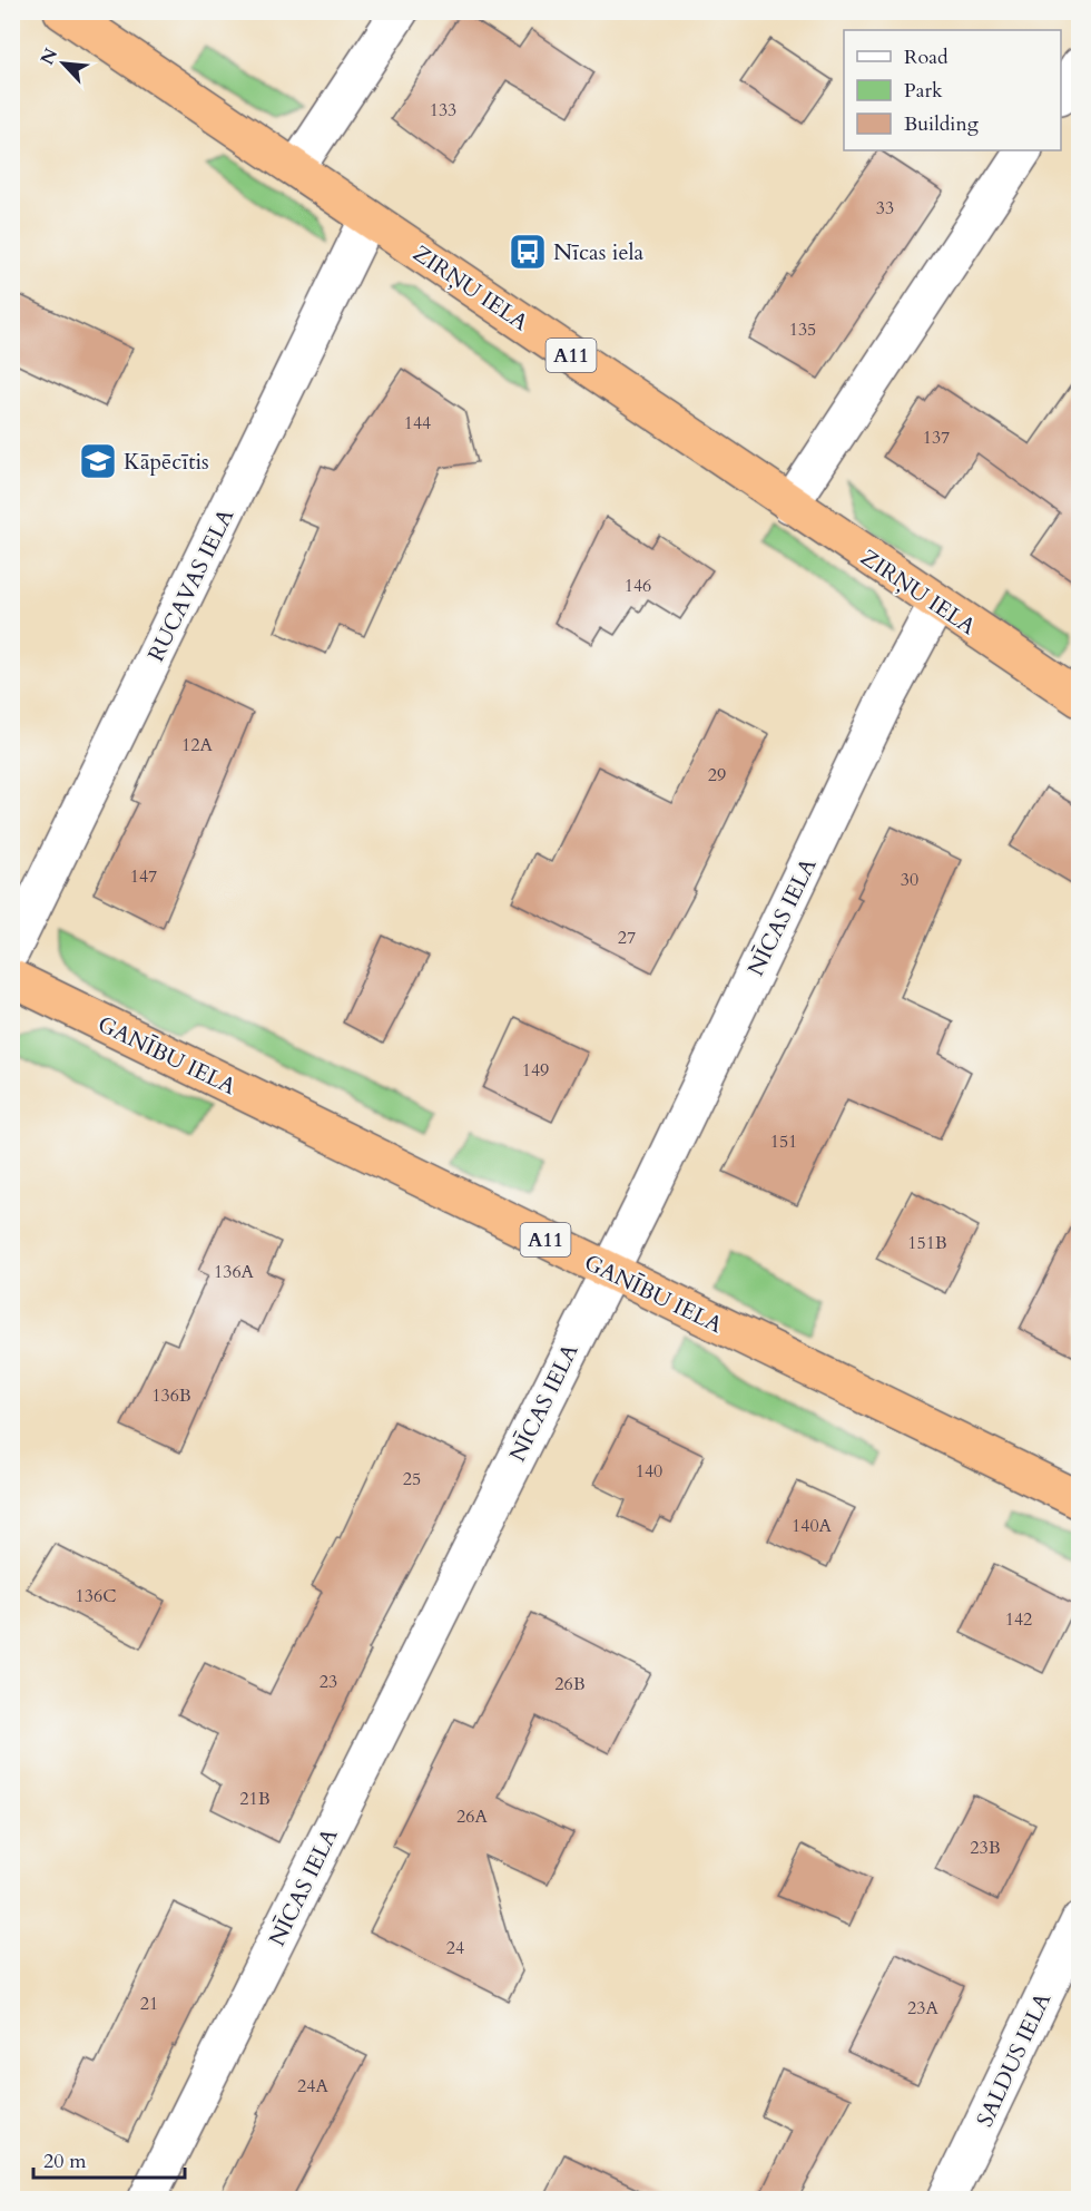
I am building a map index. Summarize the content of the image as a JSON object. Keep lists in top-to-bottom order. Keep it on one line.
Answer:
{"streets":{"highway":["ZIRŅU IELA","A11","GANĪBU IELA"],"street":["RUCAVAS IELA","NĪCAS IELA","SALDUS IELA"]},"crossings":[["ZIRŅU IELA","RUCAVAS IELA"],["ZIRŅU IELA","NĪCAS IELA"],["NĪCAS IELA","GANĪBU IELA"]],"places":{"bus stop":["Nīcas iela"],"school or university":["Kāpēcītis"]},"house_numbers":["133","33","135","144","137","146","12A","29","147","30","27","149","151","151B","136A","136B","140","25","140A","136C","142","23","26B","21B","26A","23B","24","21","23A","24A"],"legend":["Road","Park","Building"],"scale_bar":"20 m","north":"top left"}
